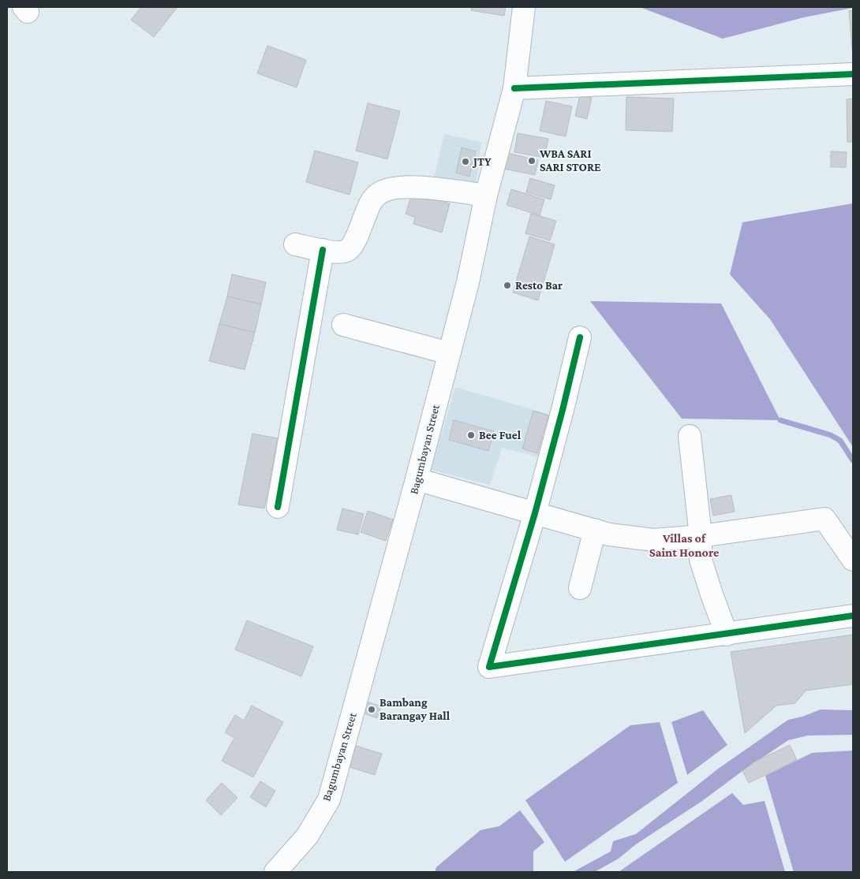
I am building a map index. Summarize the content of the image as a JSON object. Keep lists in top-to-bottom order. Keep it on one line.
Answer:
{"streets":{"street":["Bagumbayan Street"]},"districts":["Villas of Saint Honore"],"places":["WBA SARI SARI STORE","JTY","Resto Bar","Bee Fuel","Bambang Barangay Hall"]}
